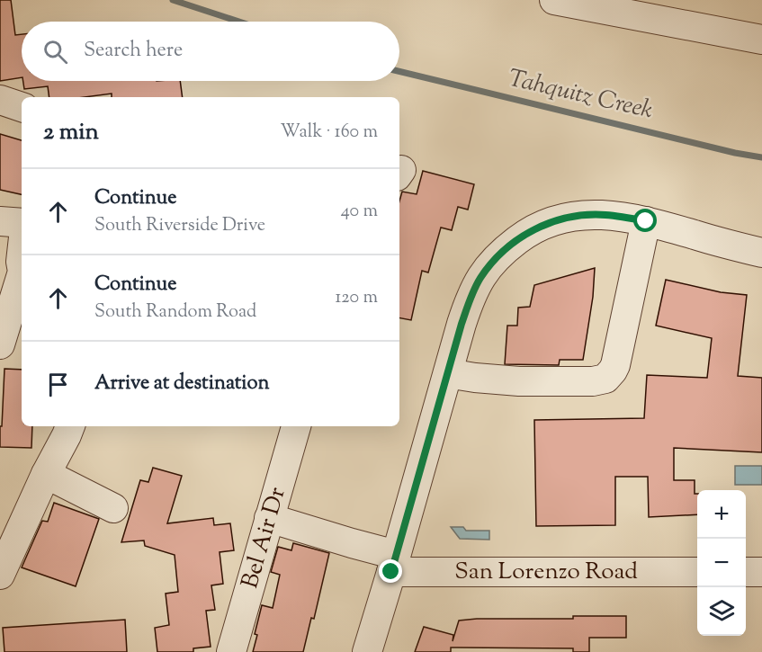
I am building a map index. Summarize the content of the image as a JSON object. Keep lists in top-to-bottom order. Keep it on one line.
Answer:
{"streets":{"street":["Bel Air Dr","San Lorenzo Road"]},"crossings":[["Bel Air Dr","San Lorenzo Road"]],"water":["Tahquitz Creek"],"page":{"search":"Search here","heading":["2 min","Walk · 160 m"],"list":[["Continue","South Riverside Drive","40 m"],["Continue","South Random Road","120 m"],"Arrive at destination"],"map_buttons":["+","−"]}}
